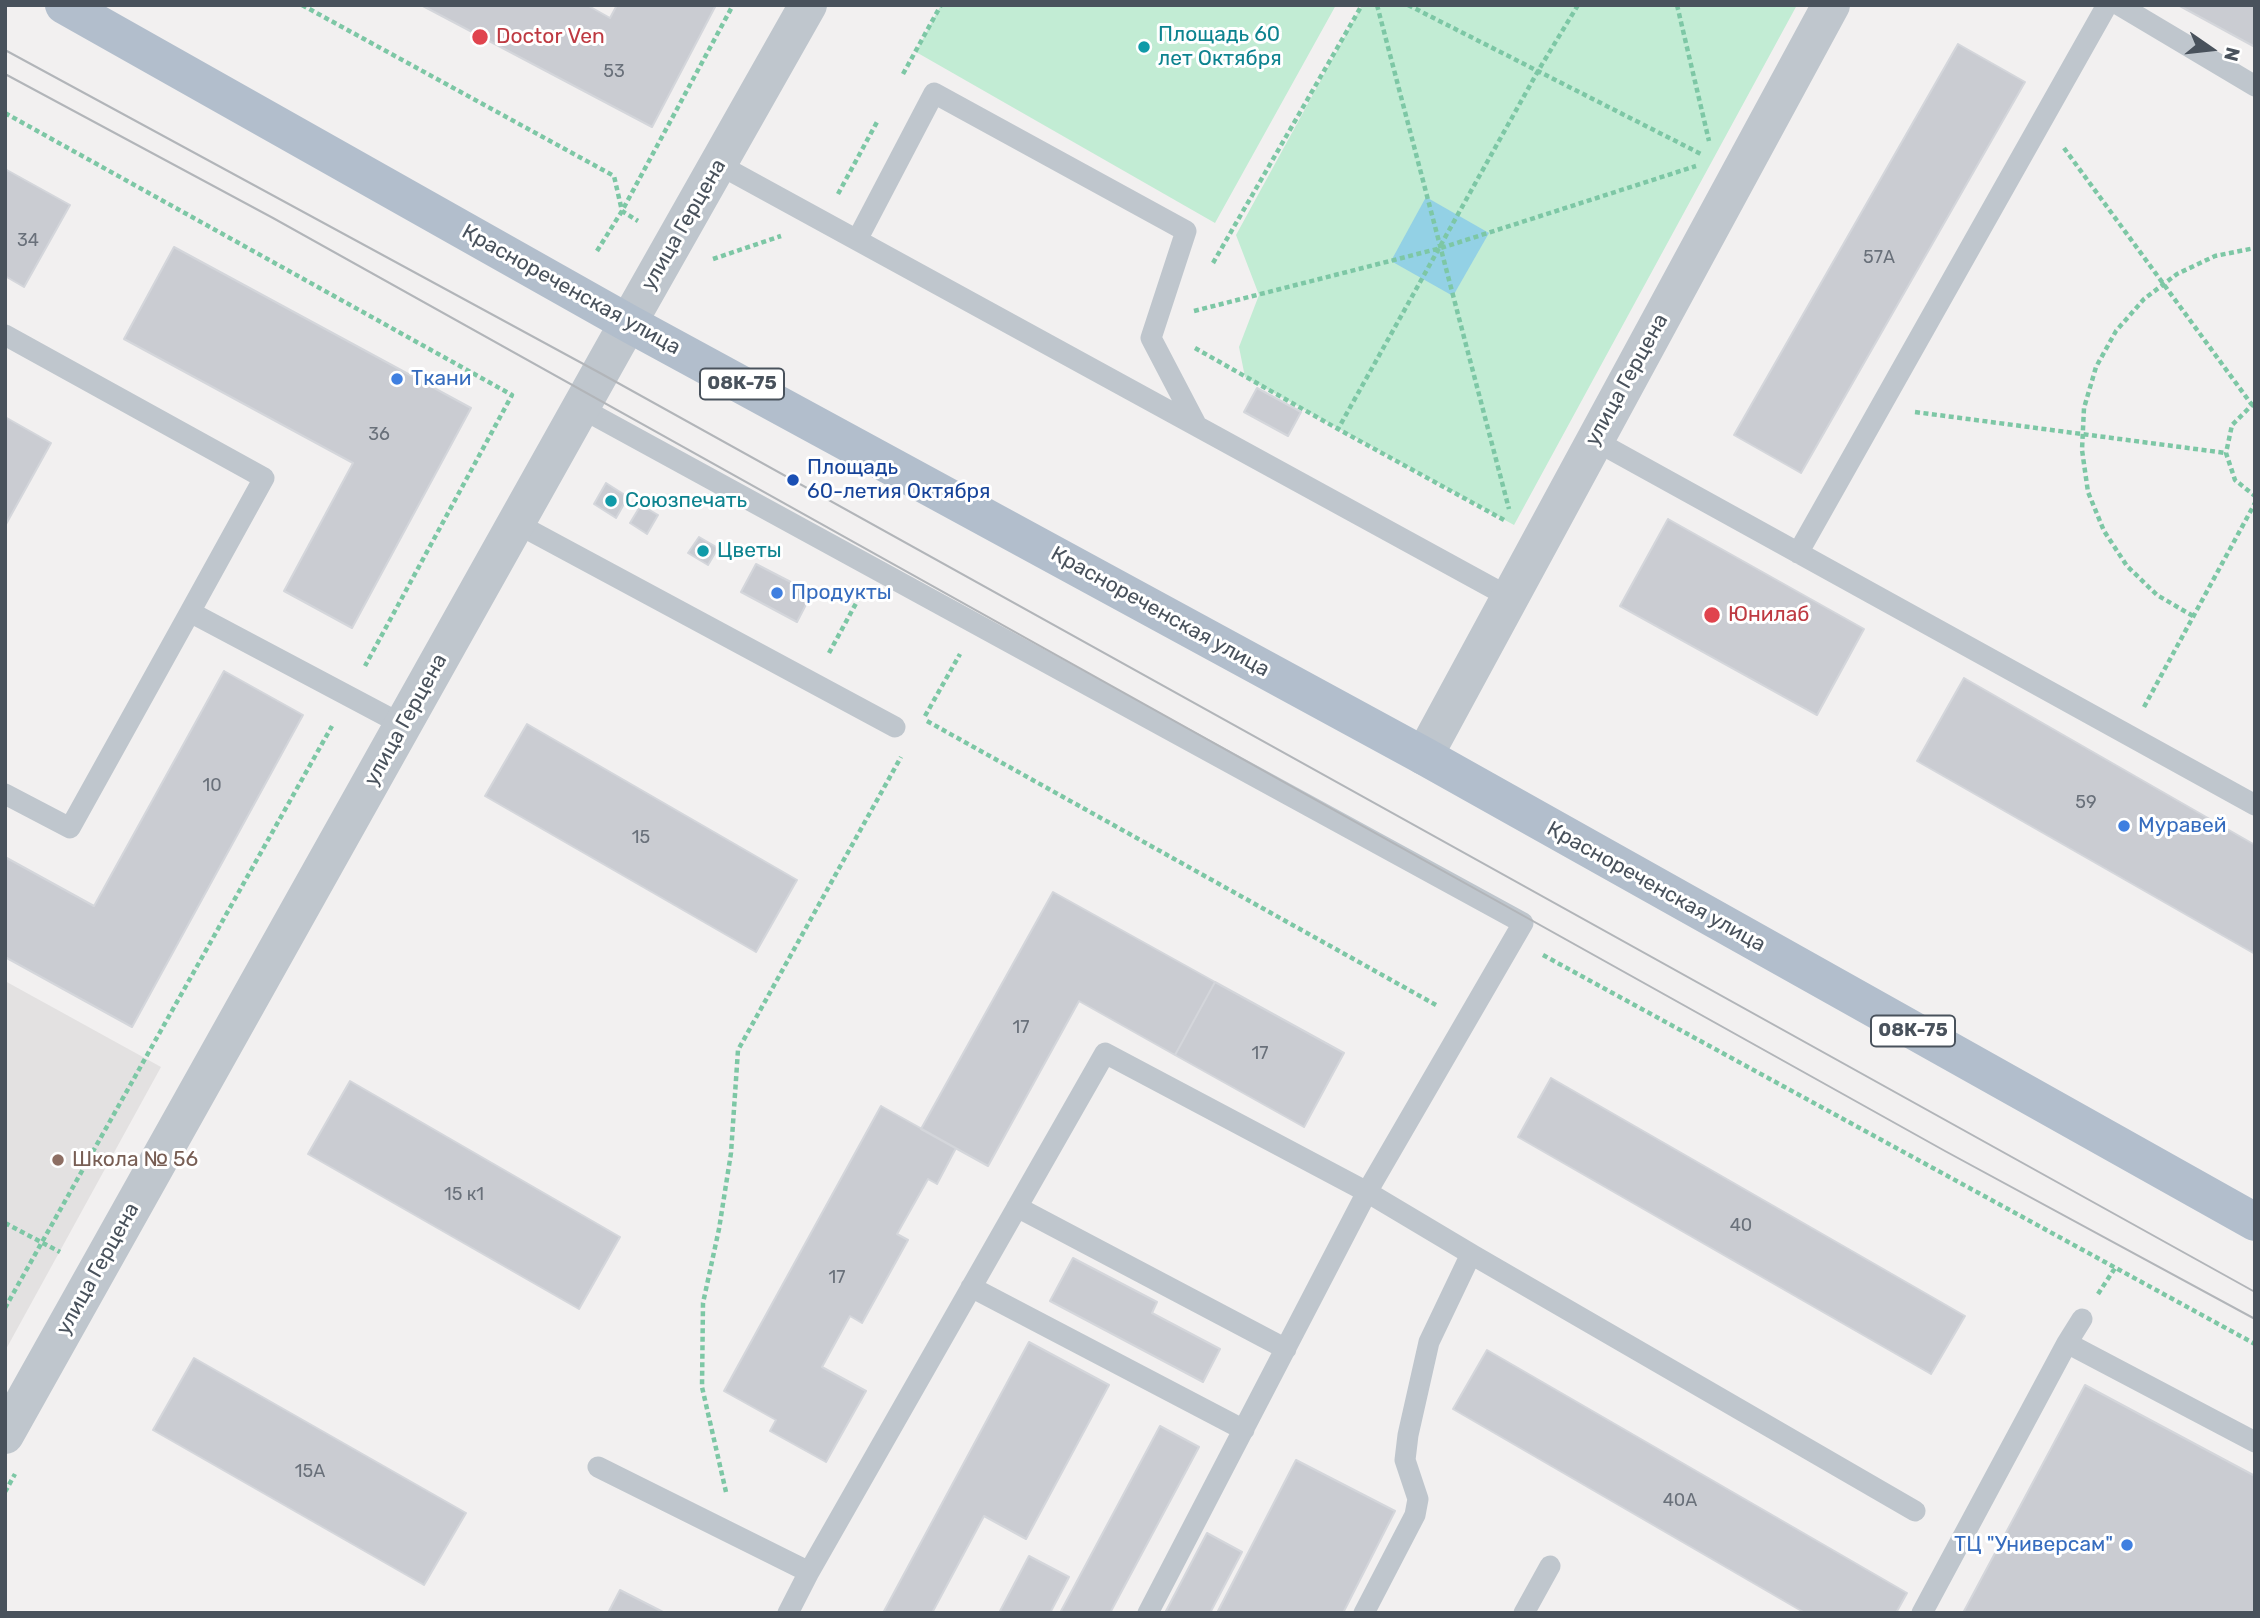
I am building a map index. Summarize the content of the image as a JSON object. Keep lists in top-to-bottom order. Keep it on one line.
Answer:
{"streets":{"main road":["Краснореченская улица","08К-75"],"street":["улица Герцена"]},"crossings":[["улица Герцена","Краснореченская улица"]],"places":["Doctor Ven","Площадь 60 лет Октября","Ткани","Площадь 60-летия Октября","Союзпечать","Цветы","Продукты","Юнилаб","Муравей","Школа № 56","ТЦ \"Универсам\""],"house_numbers":["53","34","57А","36","10","59","15","17","17","15 к1","40","17","15А","40А"],"north":"right"}
